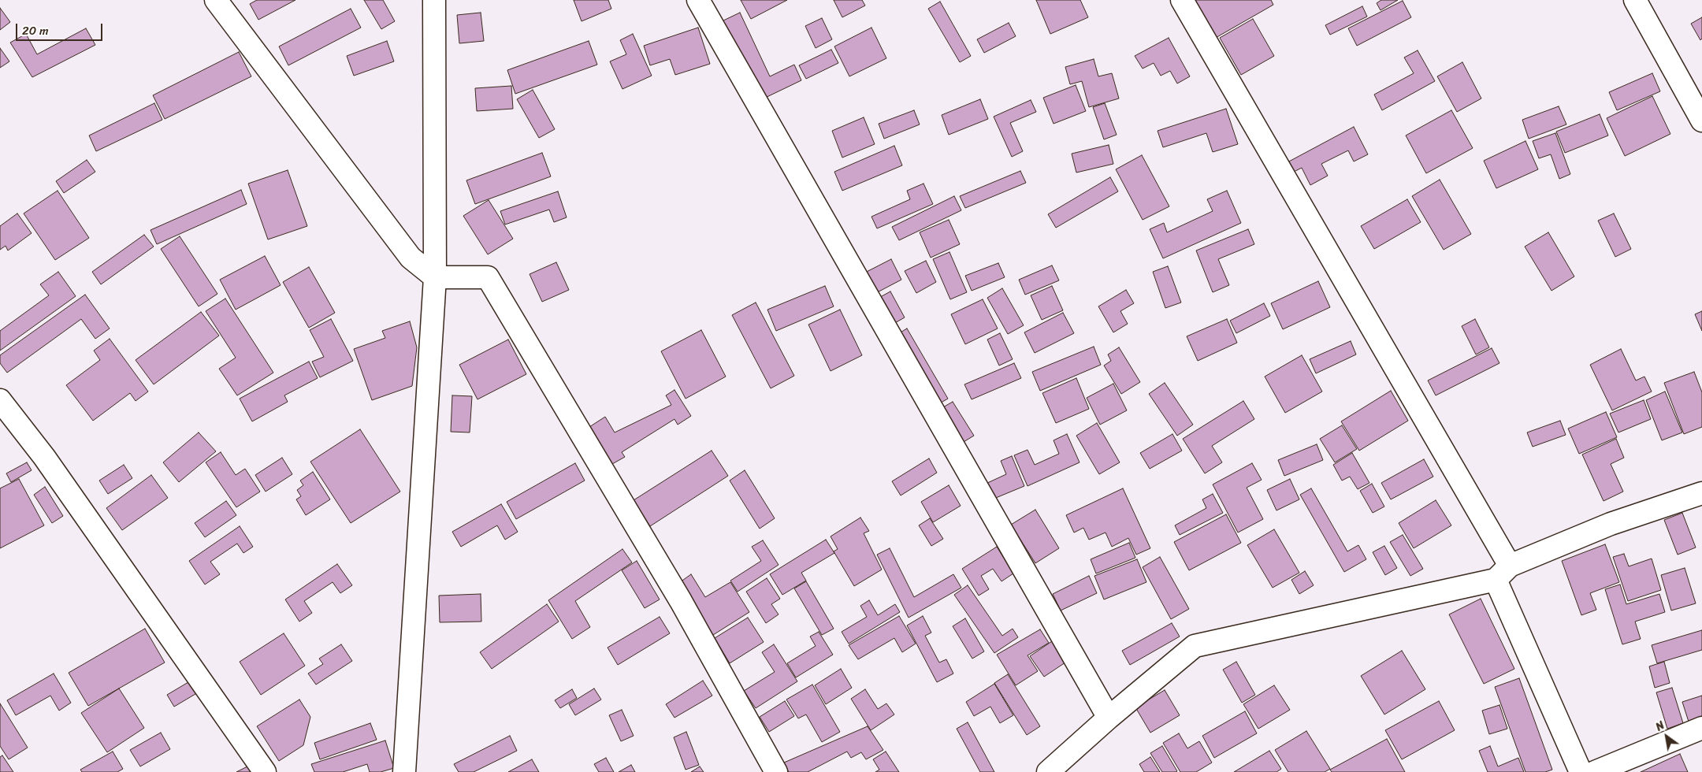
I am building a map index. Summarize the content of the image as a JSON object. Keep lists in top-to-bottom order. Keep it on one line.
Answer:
{"scale_bar":"20 m","north":"top left"}
